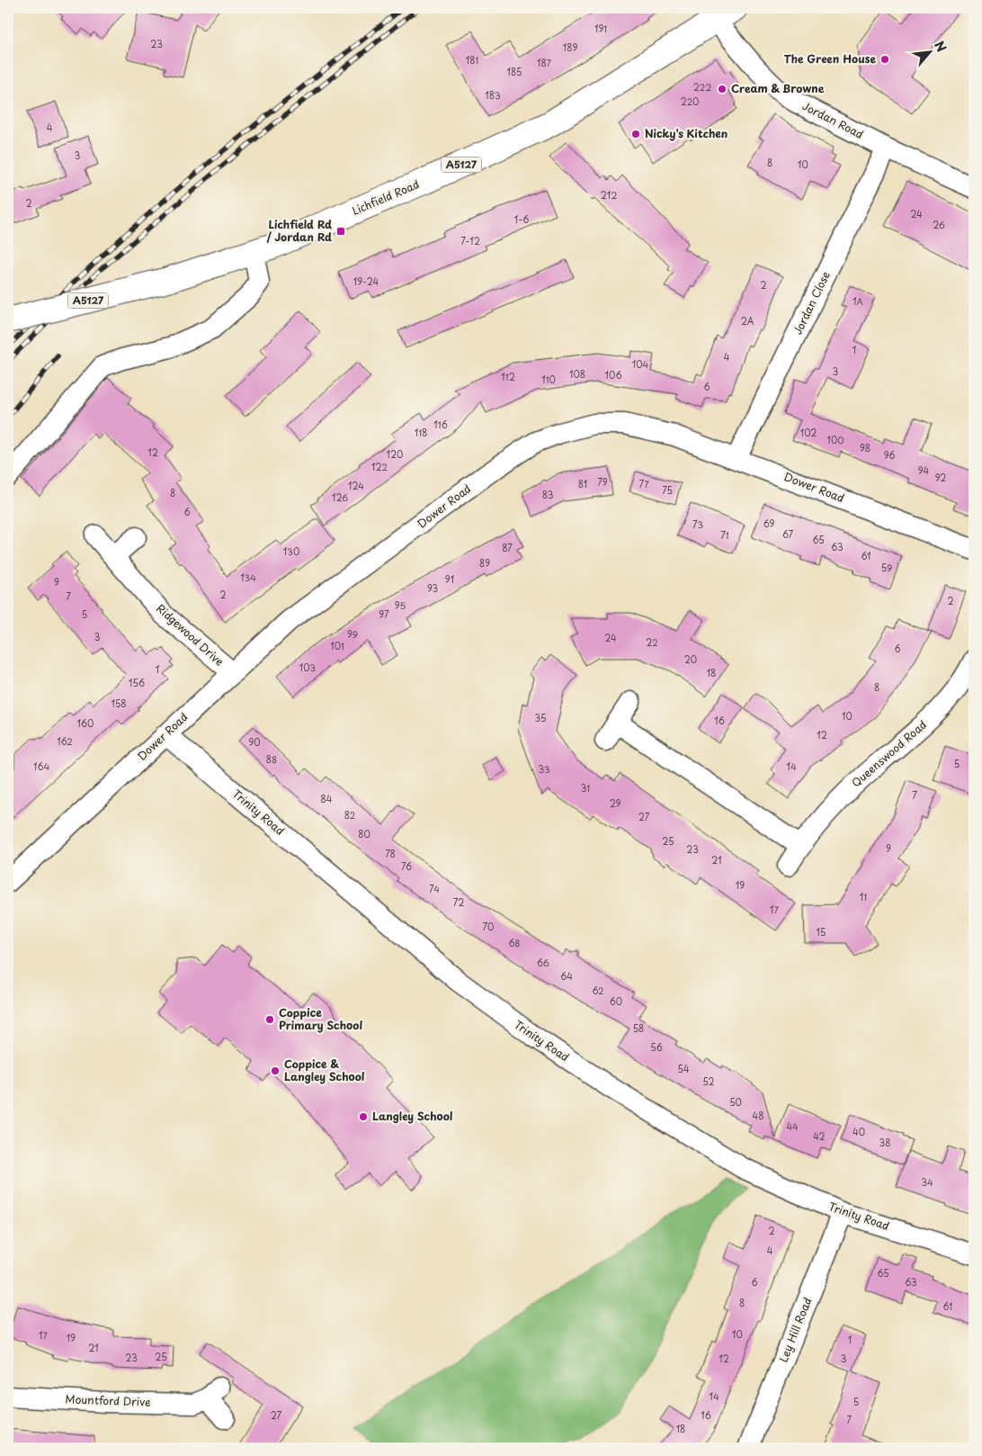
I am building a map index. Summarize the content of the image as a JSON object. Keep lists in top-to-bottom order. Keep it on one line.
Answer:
{"streets":{"main road":["A5127","Lichfield Road"],"street":["Jordan Road","Jordan Close","Dower Road","Ridgewood Drive","Queenswood Road","Trinity Road","Ley Hill Road","Mountford Drive"]},"crossings":[["Jordan Road","Lichfield Road"],["Jordan Road","Jordan Close"],["Jordan Close","Dower Road"],["Dower Road","Ridgewood Drive"],["Dower Road","Trinity Road"],["Trinity Road","Ley Hill Road"]],"places":{"other":["The Green House","Cream & Browne","Nicky's Kitchen","Coppice Primary School","Coppice & Langley School","Langley School"],"transit":["Lichfield Rd / Jordan Rd"]},"house_numbers":["191","23","189","181","187","185","222","183","220","4","3","8","10","212","2","24","1-6","26","7-12","19-24","2","1A","2A","1","4","104","3","108","106","112","110","6","116","118","102","100","98","12","120","96","122","94","92","79","81","77","124","75","8","83","126","6","69","73","67","71","65","63","87","130","61","89","59","134","91","9","93","2","7","2","95","5","97","99","3","24","22","101","6","20","103","1","18","156","8","158","10","35","16","160","12","162","90","88","5","164","14","33","31","7","84","29","82","27","80","25","9","23","78","21","76","19","74","11","72","17","70","15","68","66","64","62","60","58","56","54","52","50","48","44","40","42","38","34","2","4","65","6","63","8","61","10","17","19","1","21","25","23","12","3","14","5","27","16","7","18"],"north":"top right"}
